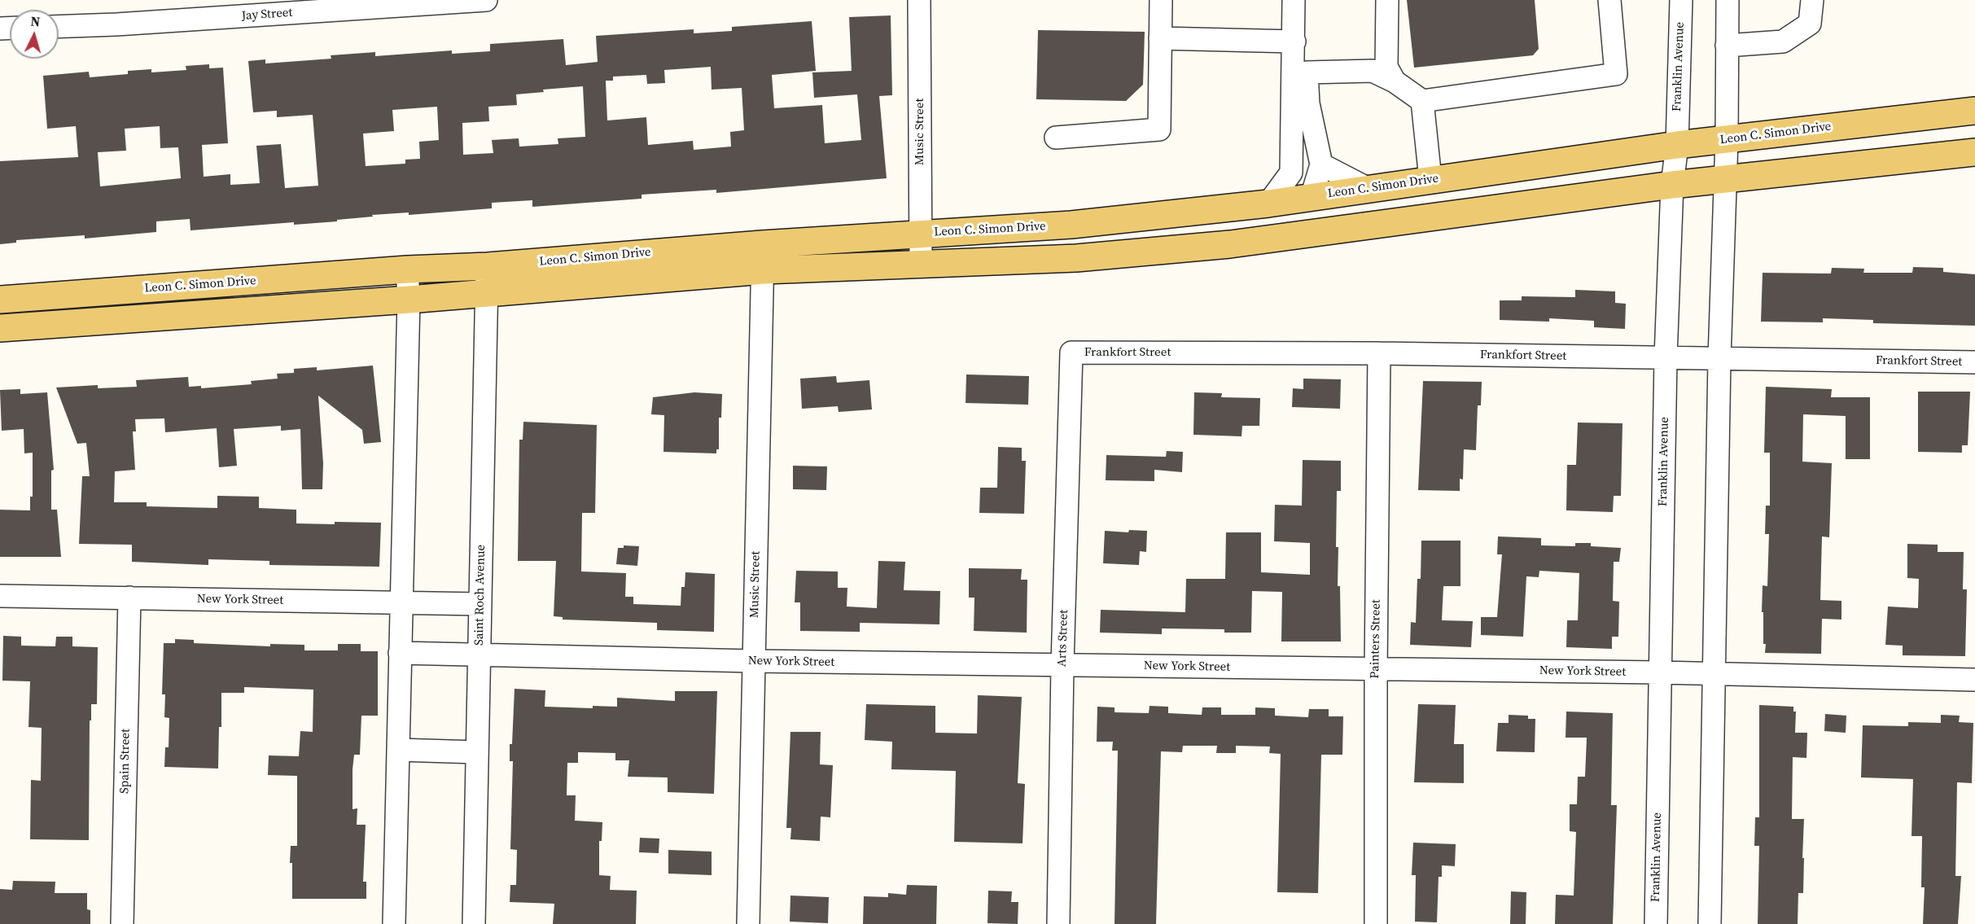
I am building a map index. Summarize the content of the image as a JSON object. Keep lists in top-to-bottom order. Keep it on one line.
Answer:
{"streets":{"main road":["Leon C. Simon Drive"],"street":["Jay Street","Franklin Avenue","Music Street","Frankfort Street","Saint Roch Avenue","New York Street","Arts Street","Painters Street","Spain Street"]},"crossings":[["Franklin Avenue","Leon C. Simon Drive"],["Franklin Avenue","Frankfort Street"],["Franklin Avenue","New York Street"],["Music Street","Leon C. Simon Drive"],["Music Street","New York Street"],["Leon C. Simon Drive","Saint Roch Avenue"],["Frankfort Street","Arts Street"],["Frankfort Street","Painters Street"],["Saint Roch Avenue","New York Street"],["New York Street","Arts Street"],["New York Street","Painters Street"],["New York Street","Spain Street"]],"north":"top"}
